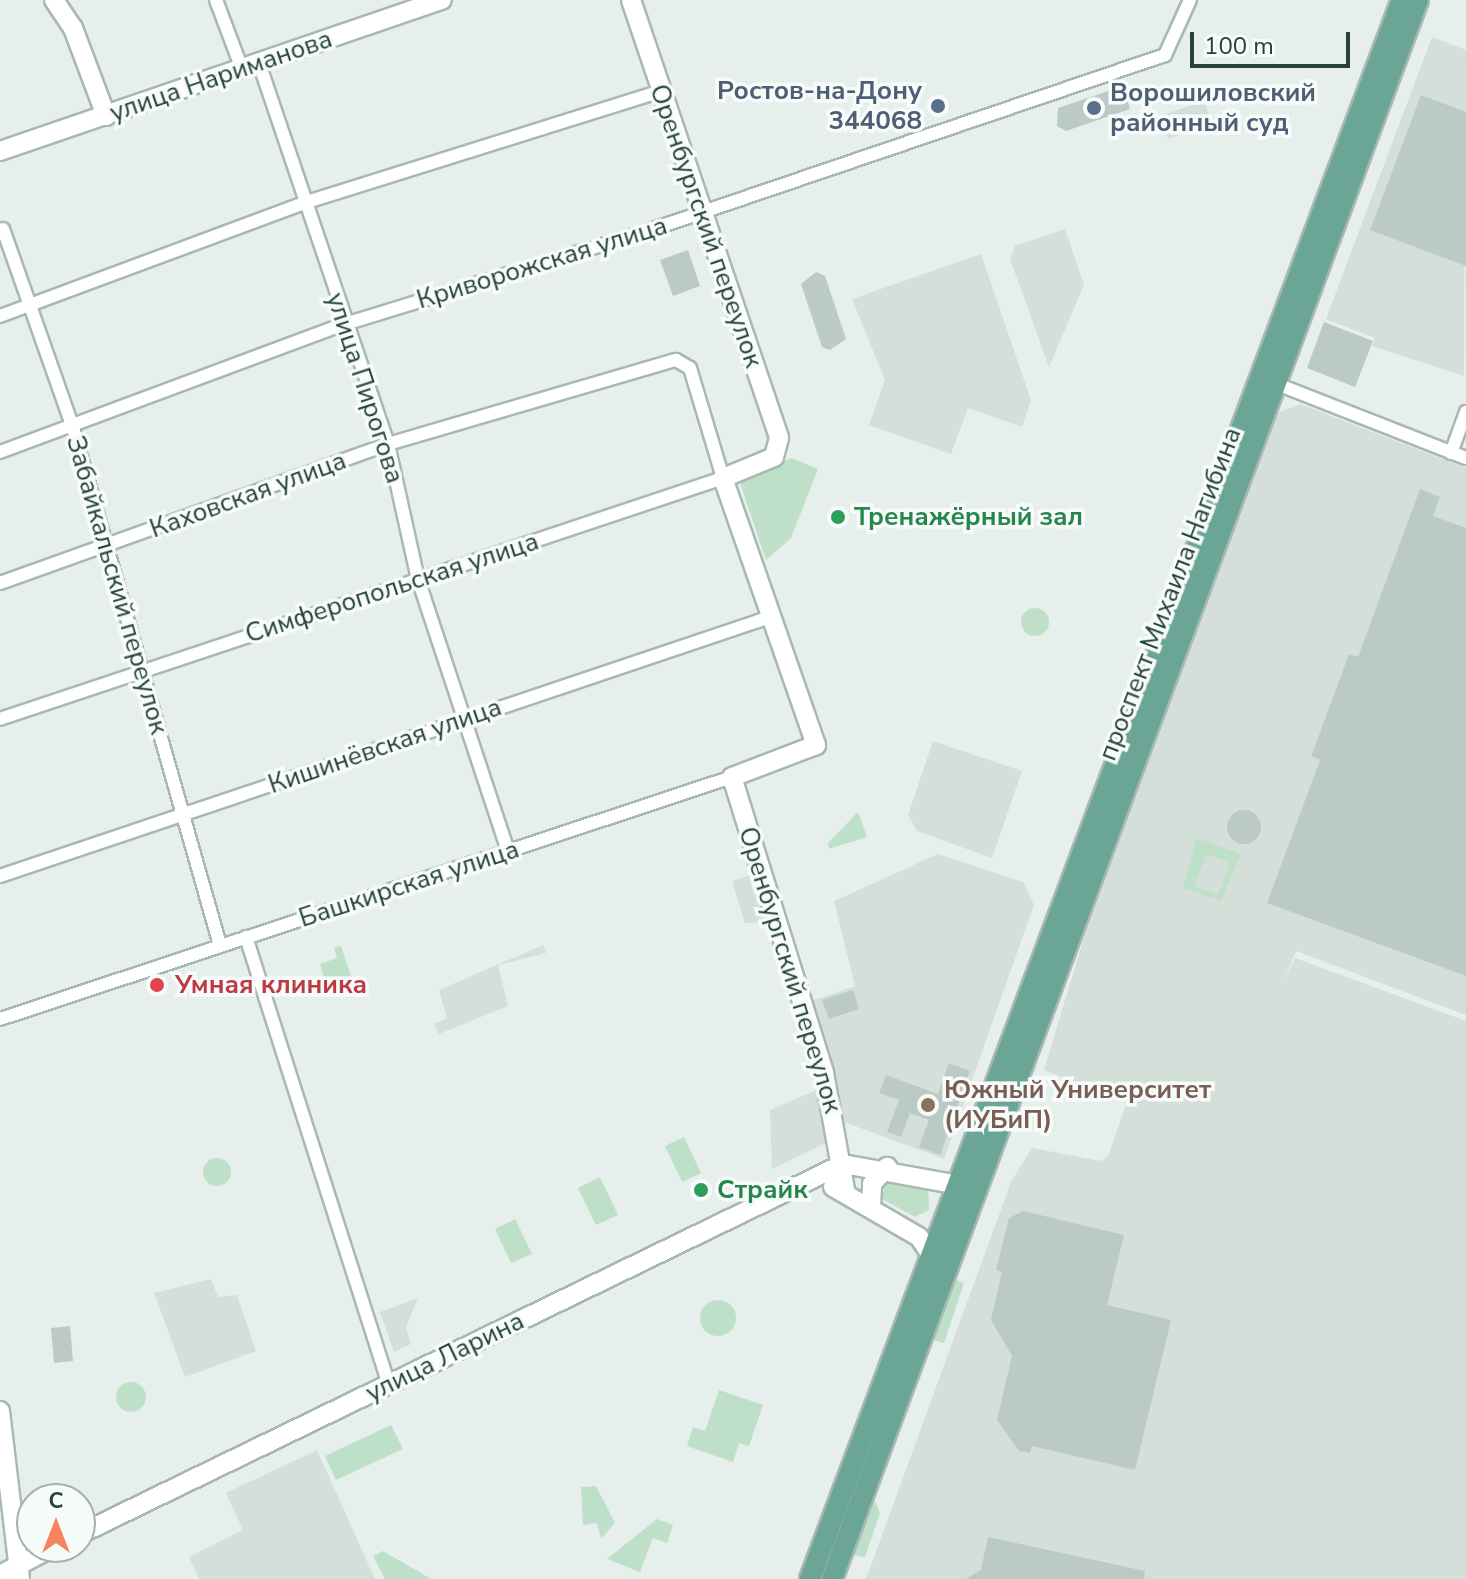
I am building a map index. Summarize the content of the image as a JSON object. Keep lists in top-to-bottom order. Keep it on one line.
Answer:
{"streets":{"main road":["проспект Михаила Нагибина"],"street":["улица Нариманова","Оренбургский переулок","Криворожская улица","улица Пирогова","Каховская улица","Забайкальский переулок","Симферопольская улица","Кишинёвская улица","Башкирская улица","улица Ларина"]},"crossings":[["улица Нариманова","улица Пирогова"],["Оренбургский переулок","Криворожская улица"],["Оренбургский переулок","Симферопольская улица"],["Оренбургский переулок","Башкирская улица"],["Оренбургский переулок","улица Ларина"],["Криворожская улица","улица Пирогова"],["Криворожская улица","Забайкальский переулок"],["улица Пирогова","Каховская улица"],["улица Пирогова","Симферопольская улица"],["улица Пирогова","Кишинёвская улица"],["улица Пирогова","Башкирская улица"],["Каховская улица","Забайкальский переулок"],["Каховская улица","Симферопольская улица"],["Забайкальский переулок","Симферопольская улица"],["Забайкальский переулок","Кишинёвская улица"],["Забайкальский переулок","Башкирская улица"],["Кишинёвская улица","Башкирская улица"]],"places":["Ростов-на-Дону 344068","Ворошиловский районный суд","Тренажёрный зал","Умная клиника","Южный Университет (ИУБиП)","Страйк"],"scale_bar":"100 m","north":"top"}
